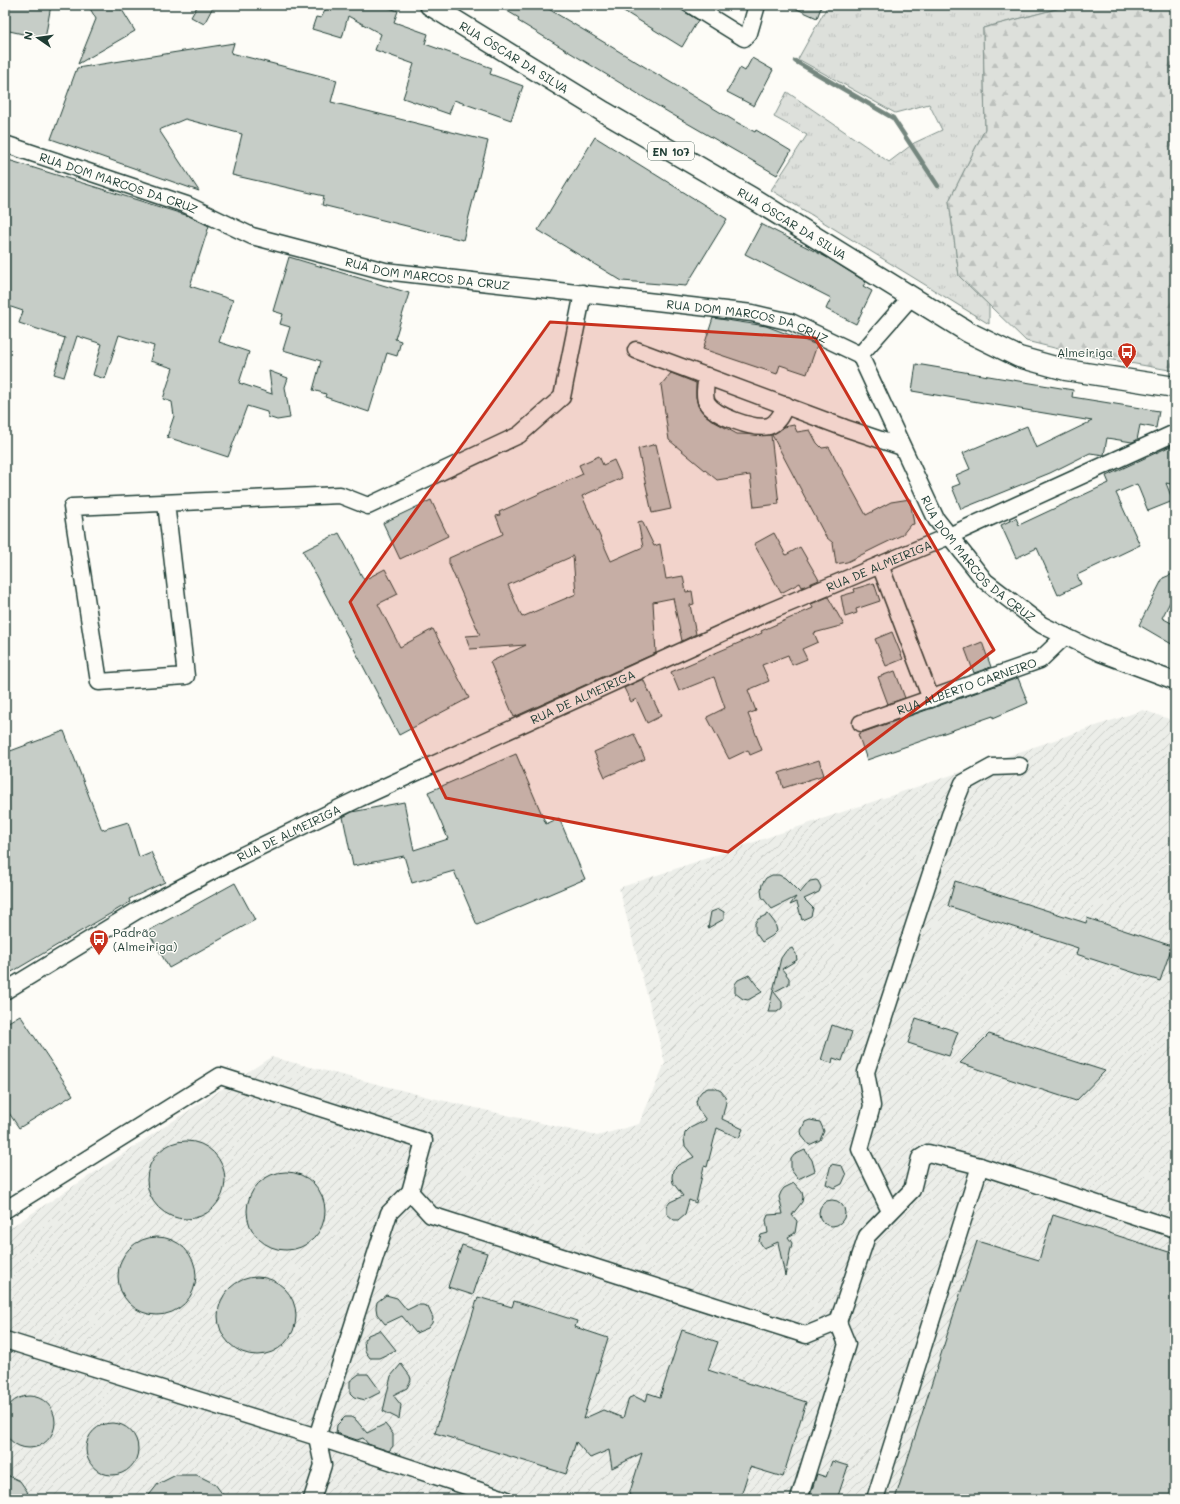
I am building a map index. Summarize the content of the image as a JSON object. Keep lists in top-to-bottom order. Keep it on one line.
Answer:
{"streets":{"main road":["RUA ÓSCAR DA SILVA","EN 107"],"street":["RUA DOM MARCOS DA CRUZ","RUA DE ALMEIRIGA","RUA ALBERTO CARNEIRO"]},"crossings":[["RUA DOM MARCOS DA CRUZ","RUA DE ALMEIRIGA"],["RUA DOM MARCOS DA CRUZ","RUA ALBERTO CARNEIRO"]],"places":{"bus stop":["Almeiriga","Padrão (Almeiriga)"]},"north":"left"}
